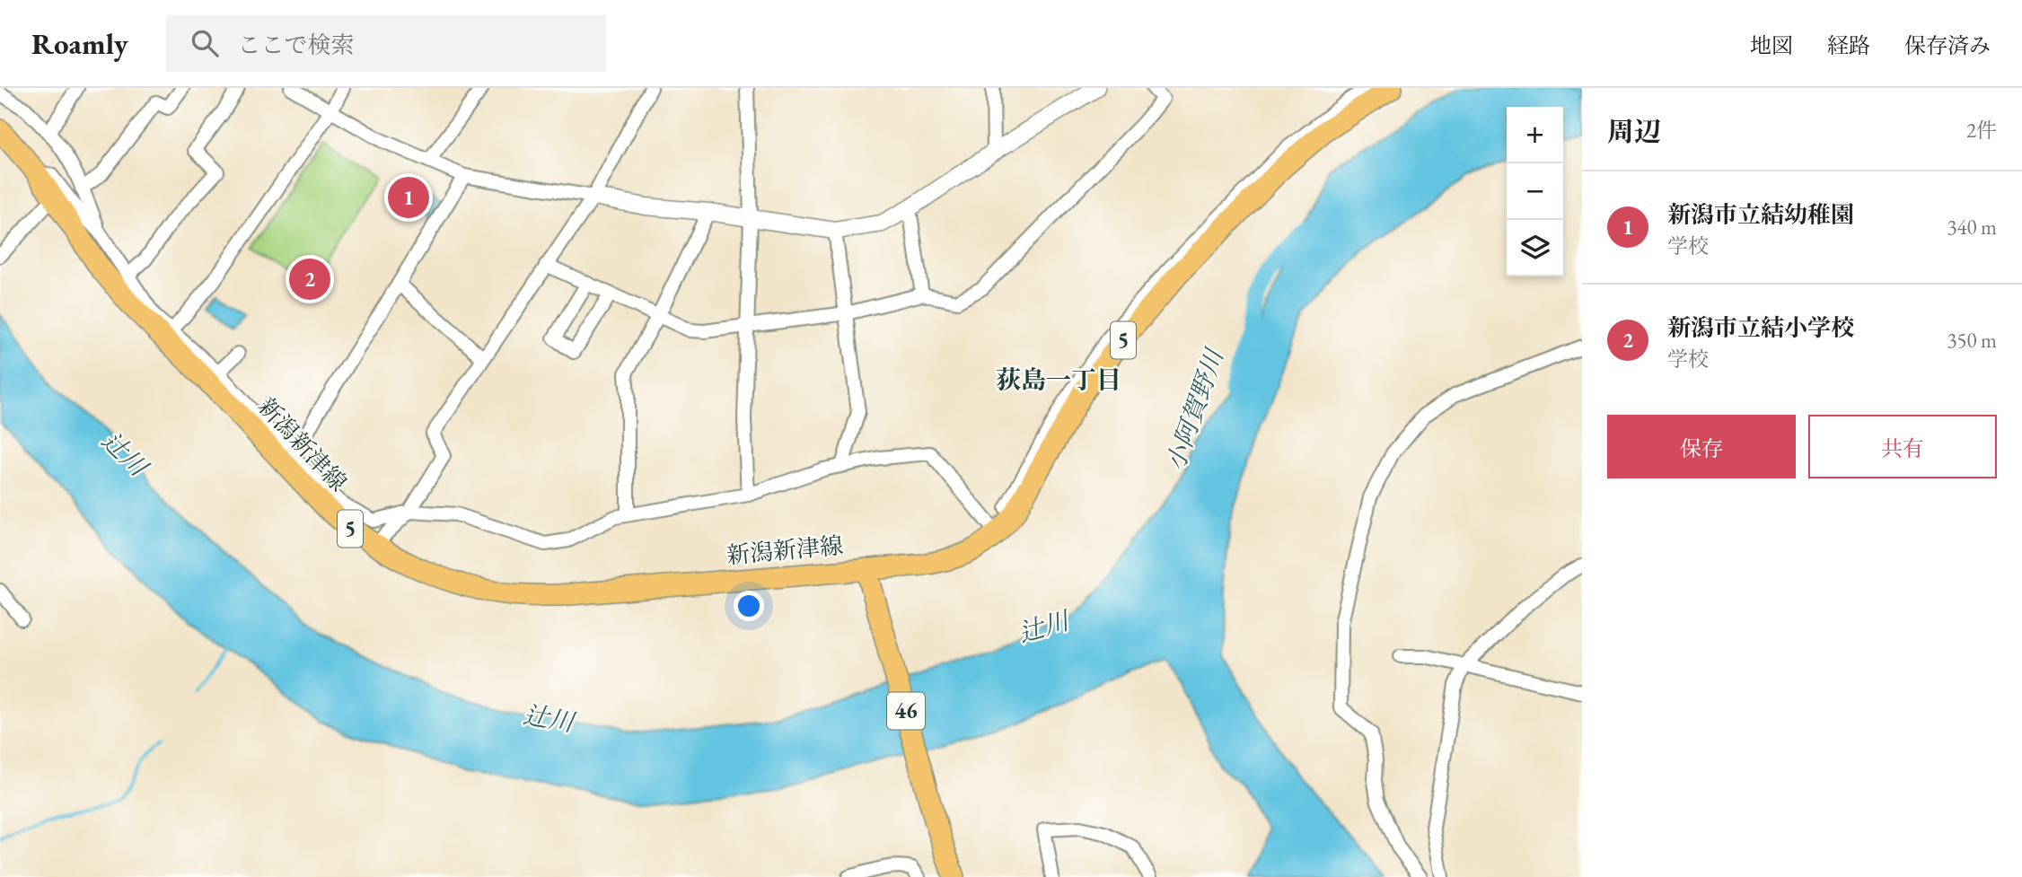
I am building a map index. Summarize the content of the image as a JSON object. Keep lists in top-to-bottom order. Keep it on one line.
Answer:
{"streets":{"main road":["5","新潟新津線","46"]},"crossings":[["5","新潟新津線"],["5","46"],["新潟新津線","46"]],"districts":["荻島一丁目"],"water":["小阿賀野川","辻川"],"page":{"header":"Roamly","search":"ここで検索","nav":["地図","経路","保存済み"],"heading":["周辺","2件"],"map_buttons":["+","−"],"list":[{"mark":"1","name":"新潟市立結幼稚園","note":"学校","value":"340 m"},{"mark":"2","name":"新潟市立結小学校","note":"学校","value":"350 m"}],"pins":["1","2"],"buttons":["保存","共有"]}}
